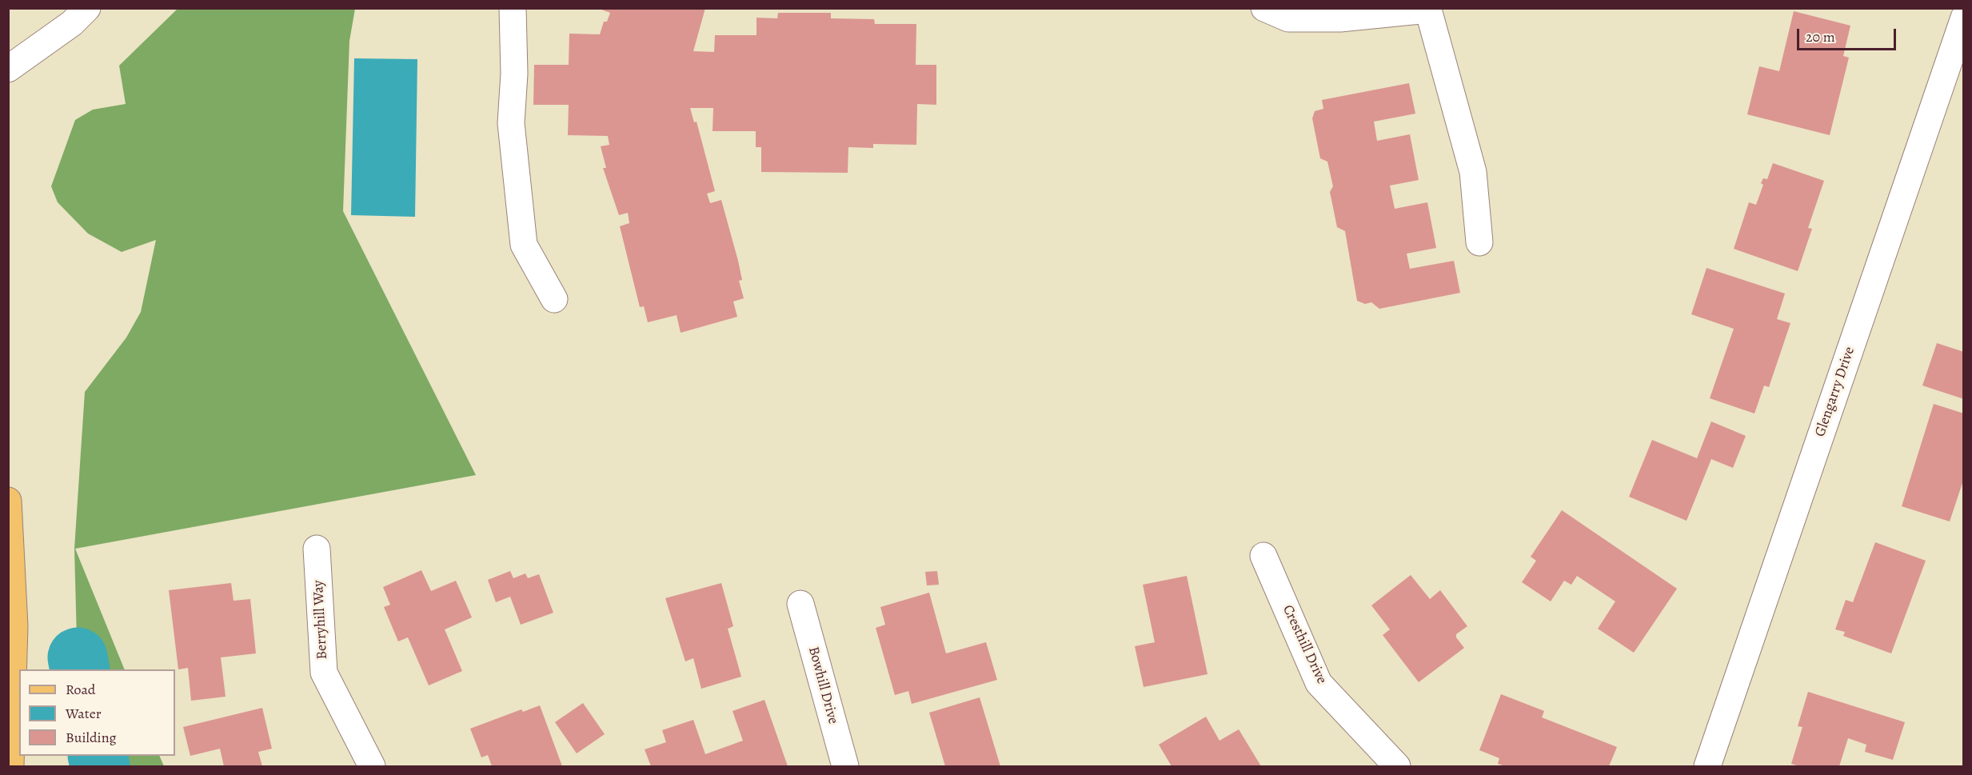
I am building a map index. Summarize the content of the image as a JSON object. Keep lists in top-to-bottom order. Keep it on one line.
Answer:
{"streets":{"street":["Glengarry Drive","Berryhill Way","Cresthill Drive","Bowhill Drive"]},"legend":["Road","Water","Building"],"scale_bar":"20 m"}
